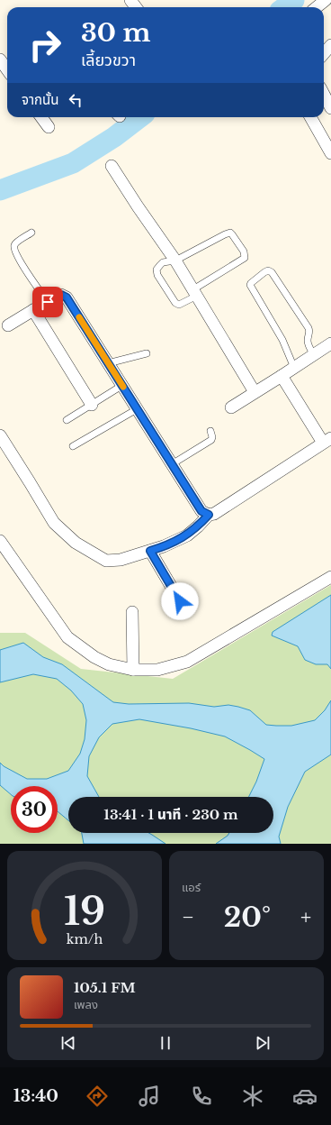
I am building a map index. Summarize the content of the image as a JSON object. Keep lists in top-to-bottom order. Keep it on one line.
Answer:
{"page":{"turn":["30 m","เลี้ยวขวา"],"then":"จากนั้น","limit":"30","trip":"13:41 · 1 นาที · 230 m","tile":"แอร์","heat":["−","20°","+"],"song":["105.1 FM","เพลง"],"tabs":"13:40","gauge":["19","km/h"]}}
